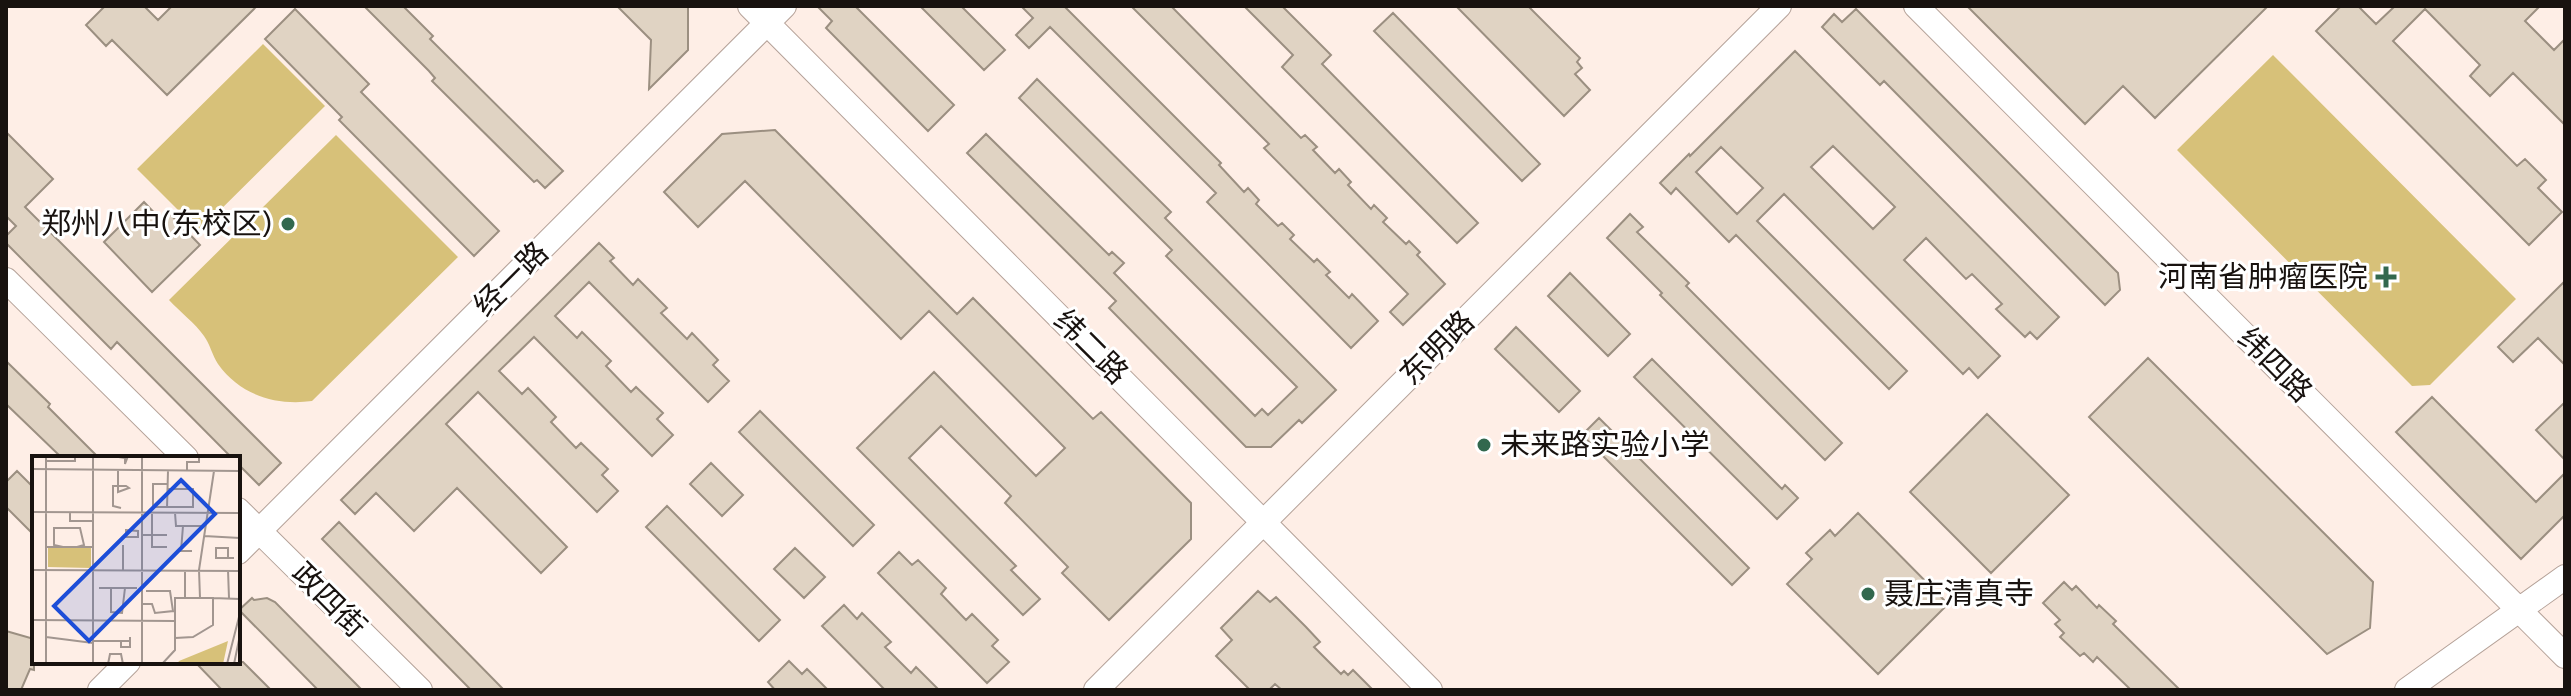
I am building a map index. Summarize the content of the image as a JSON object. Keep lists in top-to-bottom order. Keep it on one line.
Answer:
{"streets":{"street":["经一路","纬二路","东明路","纬四路","政四街"]},"crossings":[["经一路","纬二路"],["经一路","政四街"],["纬二路","东明路"]],"places":{"other":["郑州八中(东校区)","未来路实验小学","聂庄清真寺"],"health":["河南省肿瘤医院"]}}
